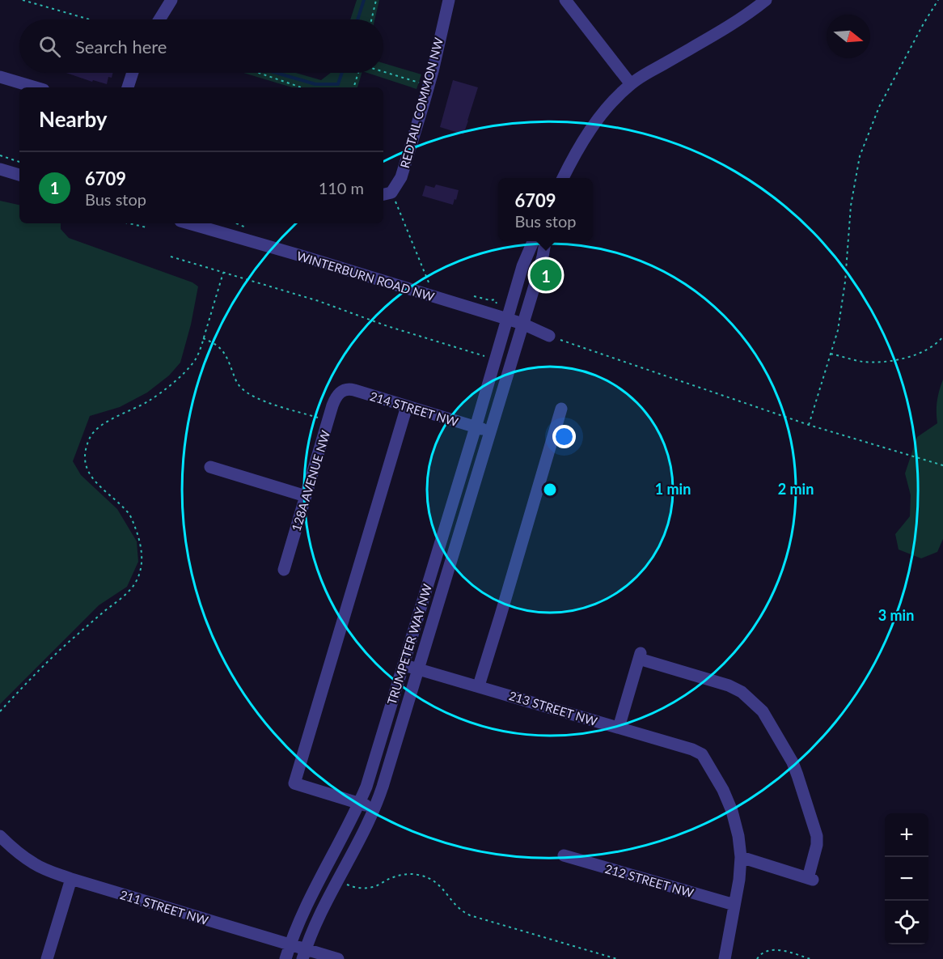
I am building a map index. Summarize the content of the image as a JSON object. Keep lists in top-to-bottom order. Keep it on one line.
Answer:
{"streets":{"street":["REDTAIL COMMON NW","WINTERBURN ROAD NW","214 STREET NW","128A AVENUE NW","TRUMPETER WAY NW","213 STREET NW","212 STREET NW","211 STREET NW"]},"crossings":[["WINTERBURN ROAD NW","TRUMPETER WAY NW"],["214 STREET NW","128A AVENUE NW"],["214 STREET NW","TRUMPETER WAY NW"],["TRUMPETER WAY NW","213 STREET NW"],["TRUMPETER WAY NW","211 STREET NW"]],"north":"right","page":{"search":"Search here","heading":"Nearby","list":[{"mark":"1","name":"6709","note":"Bus stop","value":"110 m"}],"popup":["6709","Bus stop"],"pins":"1","map_buttons":["+","−"]},"rings":["1 min","2 min","3 min"]}
